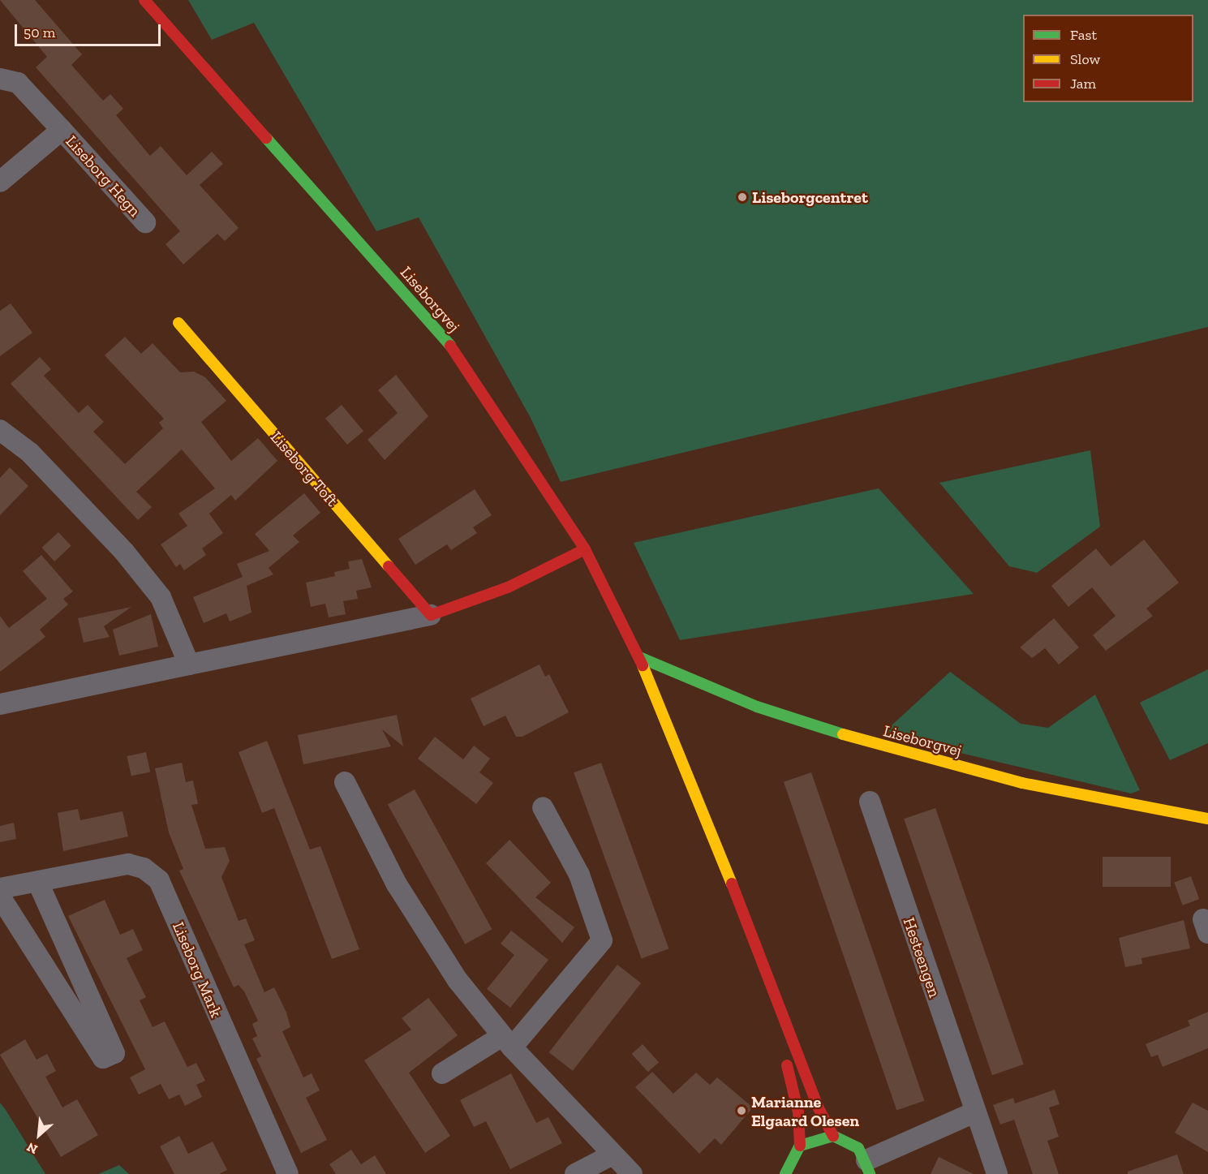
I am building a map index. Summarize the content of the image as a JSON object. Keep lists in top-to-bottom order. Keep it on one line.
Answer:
{"streets":{"street":["Liseborg Hegn","Liseborgvej","Liseborg Toft","Hesteengen","Liseborg Mark"]},"places":["Liseborgcentret","Marianne Elgaard Olesen"],"legend":["Fast","Slow","Jam"],"scale_bar":"50 m","north":"bottom left"}
